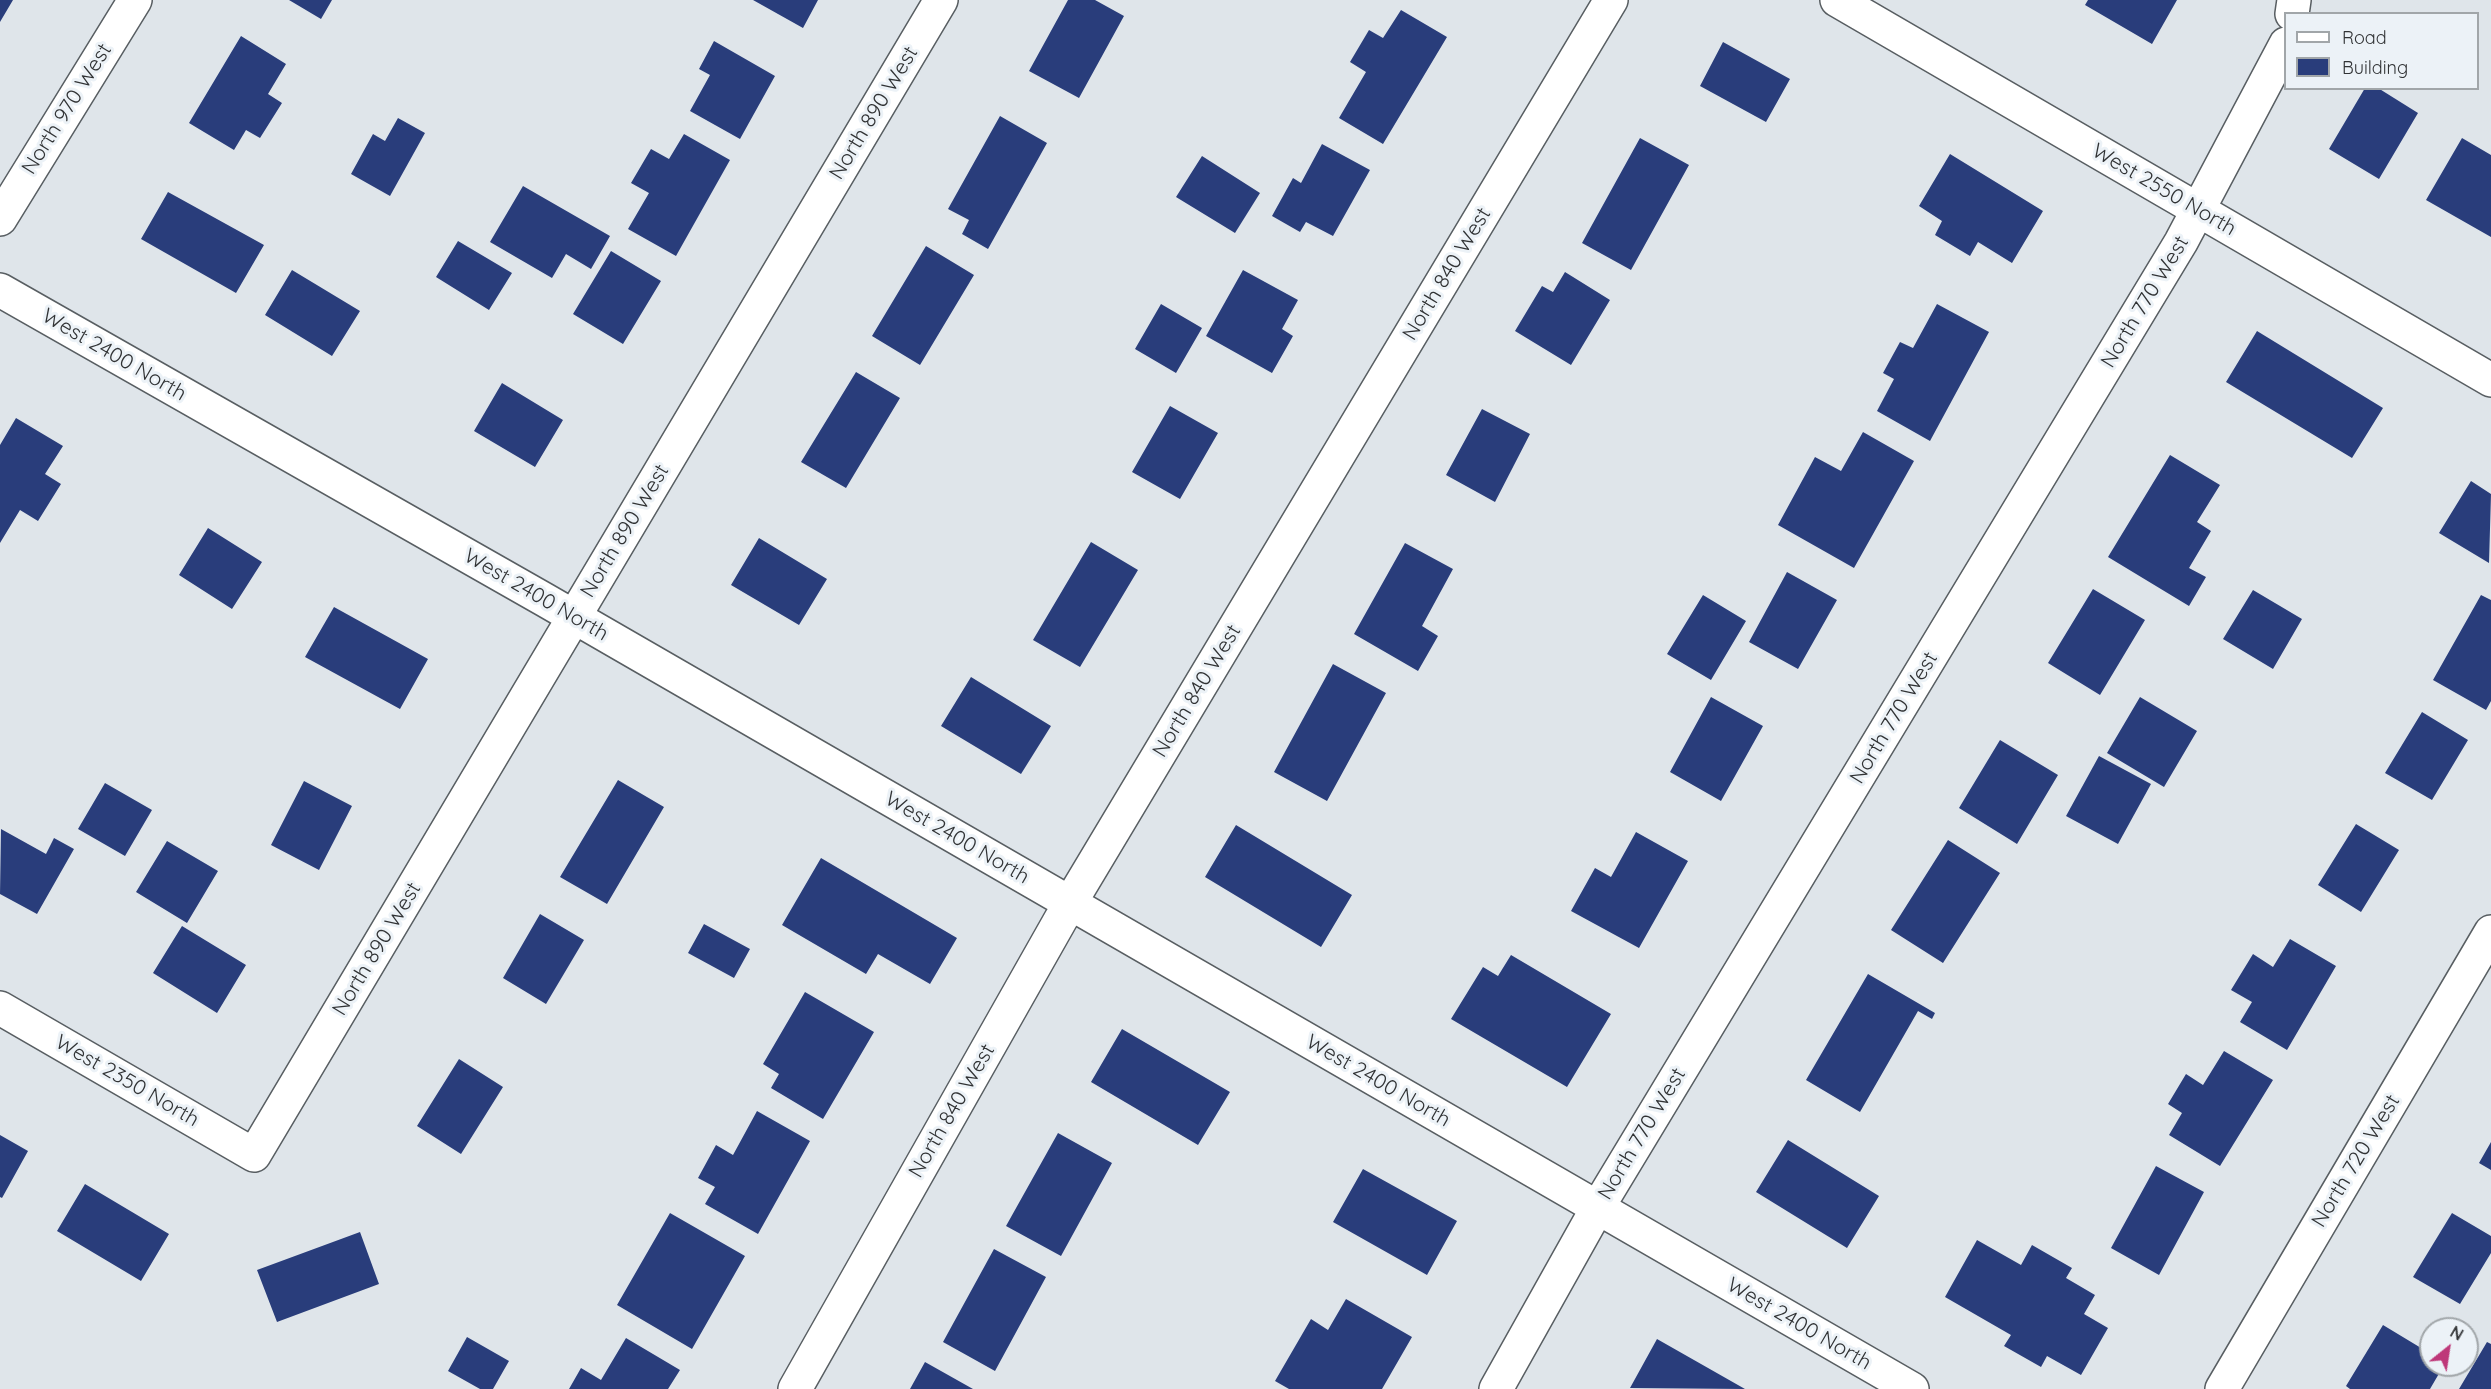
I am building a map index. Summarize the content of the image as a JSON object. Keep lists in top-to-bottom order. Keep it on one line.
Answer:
{"streets":{"street":["North 970 West","North 890 West","West 2550 North","North 840 West","North 770 West","West 2400 North","West 2350 North","North 720 West"]},"crossings":[["North 890 West","West 2400 North"],["North 890 West","West 2350 North"],["West 2550 North","North 770 West"],["North 840 West","West 2400 North"],["North 770 West","West 2400 North"]],"legend":["Road","Building"],"north":"top right"}
